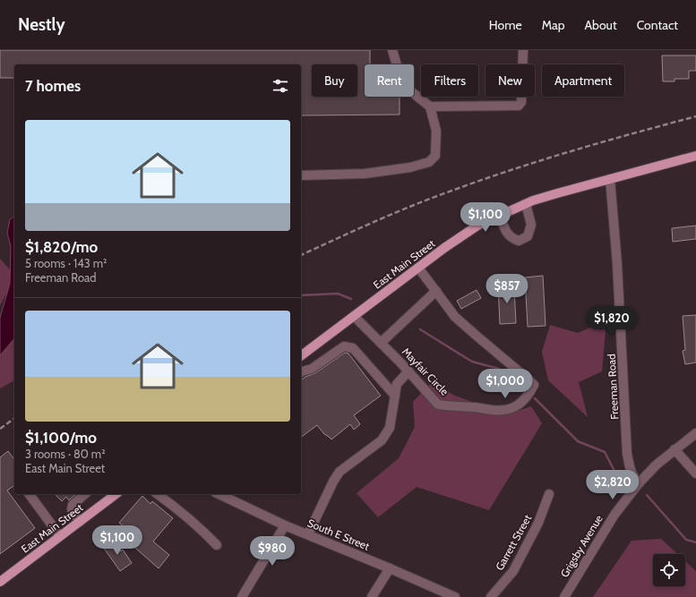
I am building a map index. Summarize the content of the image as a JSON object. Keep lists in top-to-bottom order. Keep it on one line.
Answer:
{"streets":{"main road":["East Main Street"],"street":["Mayfair Circle","Freeman Road","South E Street","Garrett Street","Grigsby Avenue"]},"crossings":[["East Main Street","Mayfair Circle"],["East Main Street","Freeman Road"],["Freeman Road","Grigsby Avenue"]],"page":{"header":"Nestly","nav":["Home","Map","About","Contact"],"chip":["Buy","Rent","Filters","New","Apartment"],"heading":"7 homes","list":[{"name":"$1,820/mo","note":"5 rooms · 143 m² · Freeman Road"},{"name":"$1,100/mo","note":"3 rooms · 80 m² · East Main Street"}],"price":["$1,100","$857","$1,820","$1,000","$2,820","$1,100","$980"]}}
